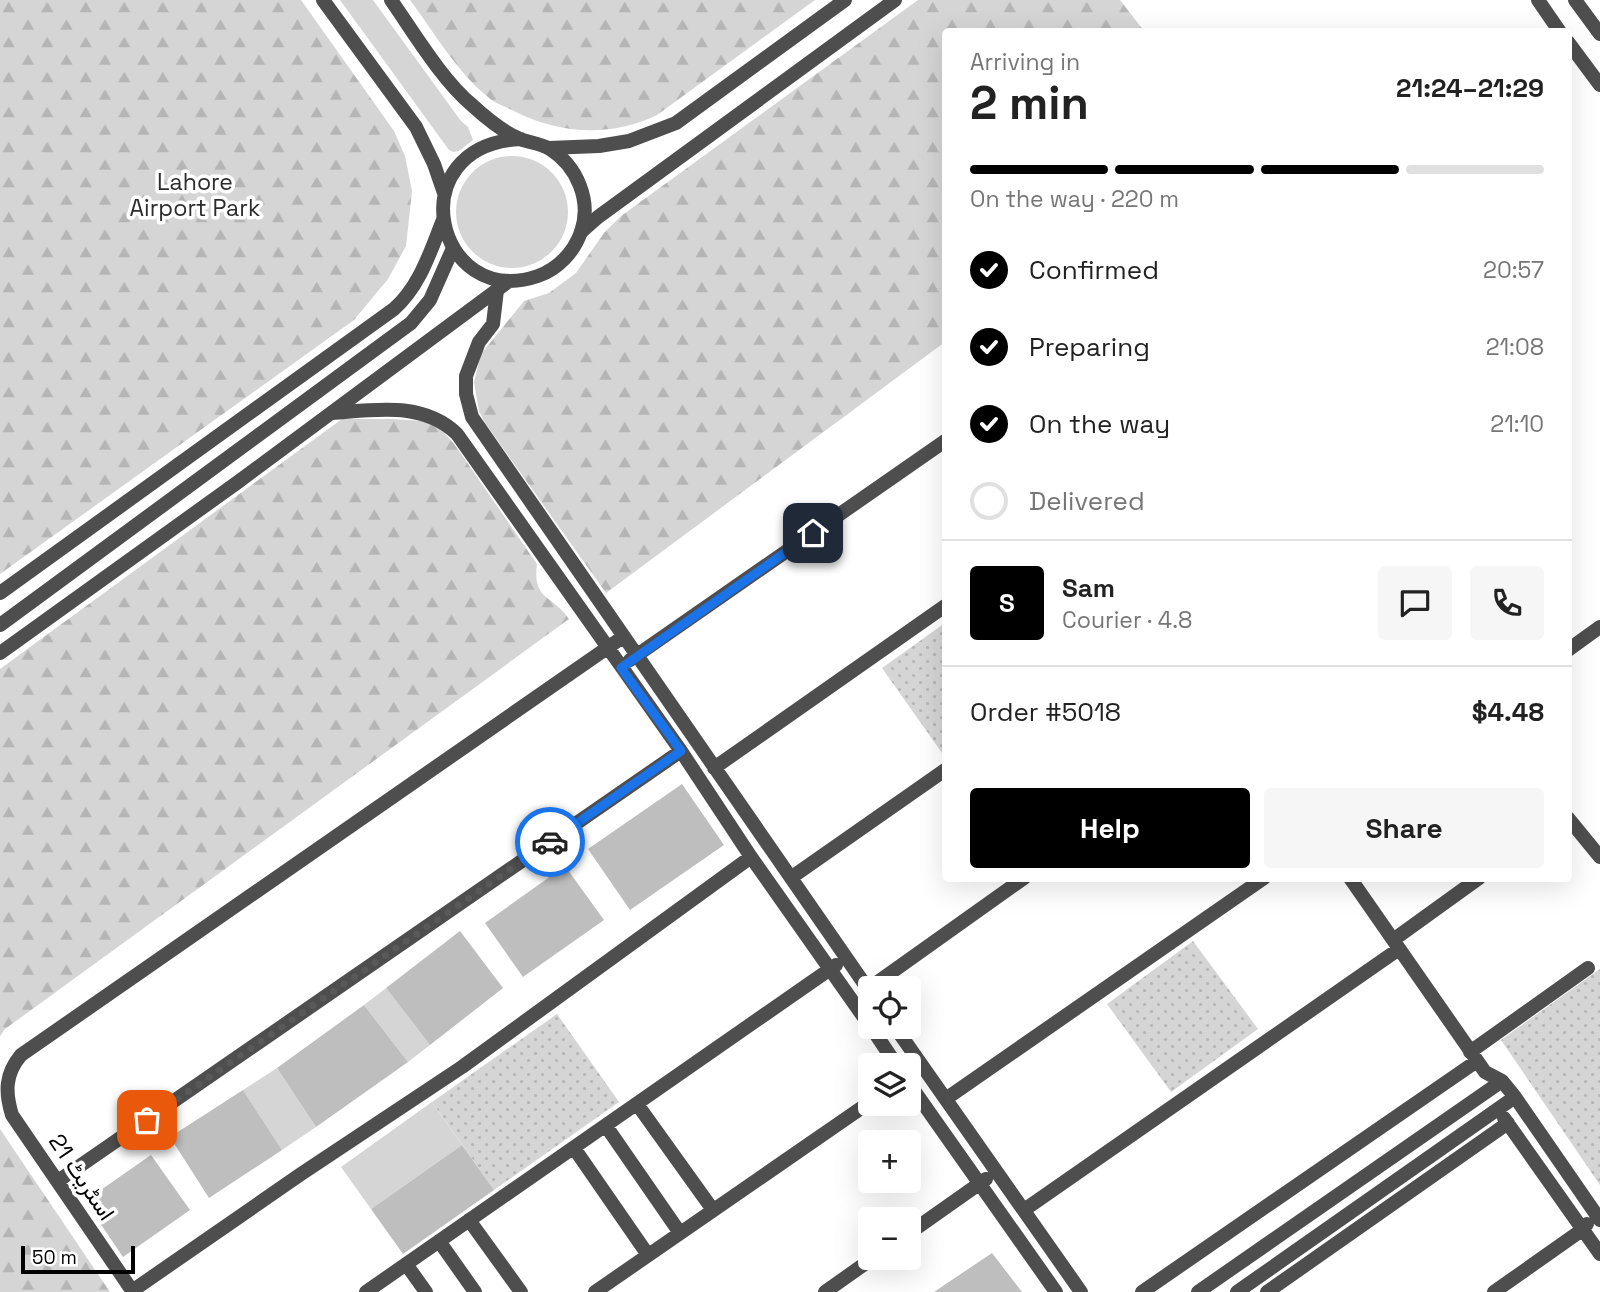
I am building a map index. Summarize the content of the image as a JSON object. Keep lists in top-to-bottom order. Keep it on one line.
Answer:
{"streets":{"street":["اسٹریٹ 21"]},"parks":["Lahore Airport Park"],"scale_bar":"50 m","page":{"heading":["2 min","Arriving in","21:24–21:29"],"panel":["Sam","Courier · 4.8","Order #5018","$4.48"],"bar":"On the way · 220 m","list":[["Confirmed","20:57"],["Preparing","21:08"],["On the way","21:10"],"Delivered"],"round":"S","buttons":["Help","Share"],"map_buttons":["+","−"],"scale":"50 m"}}
